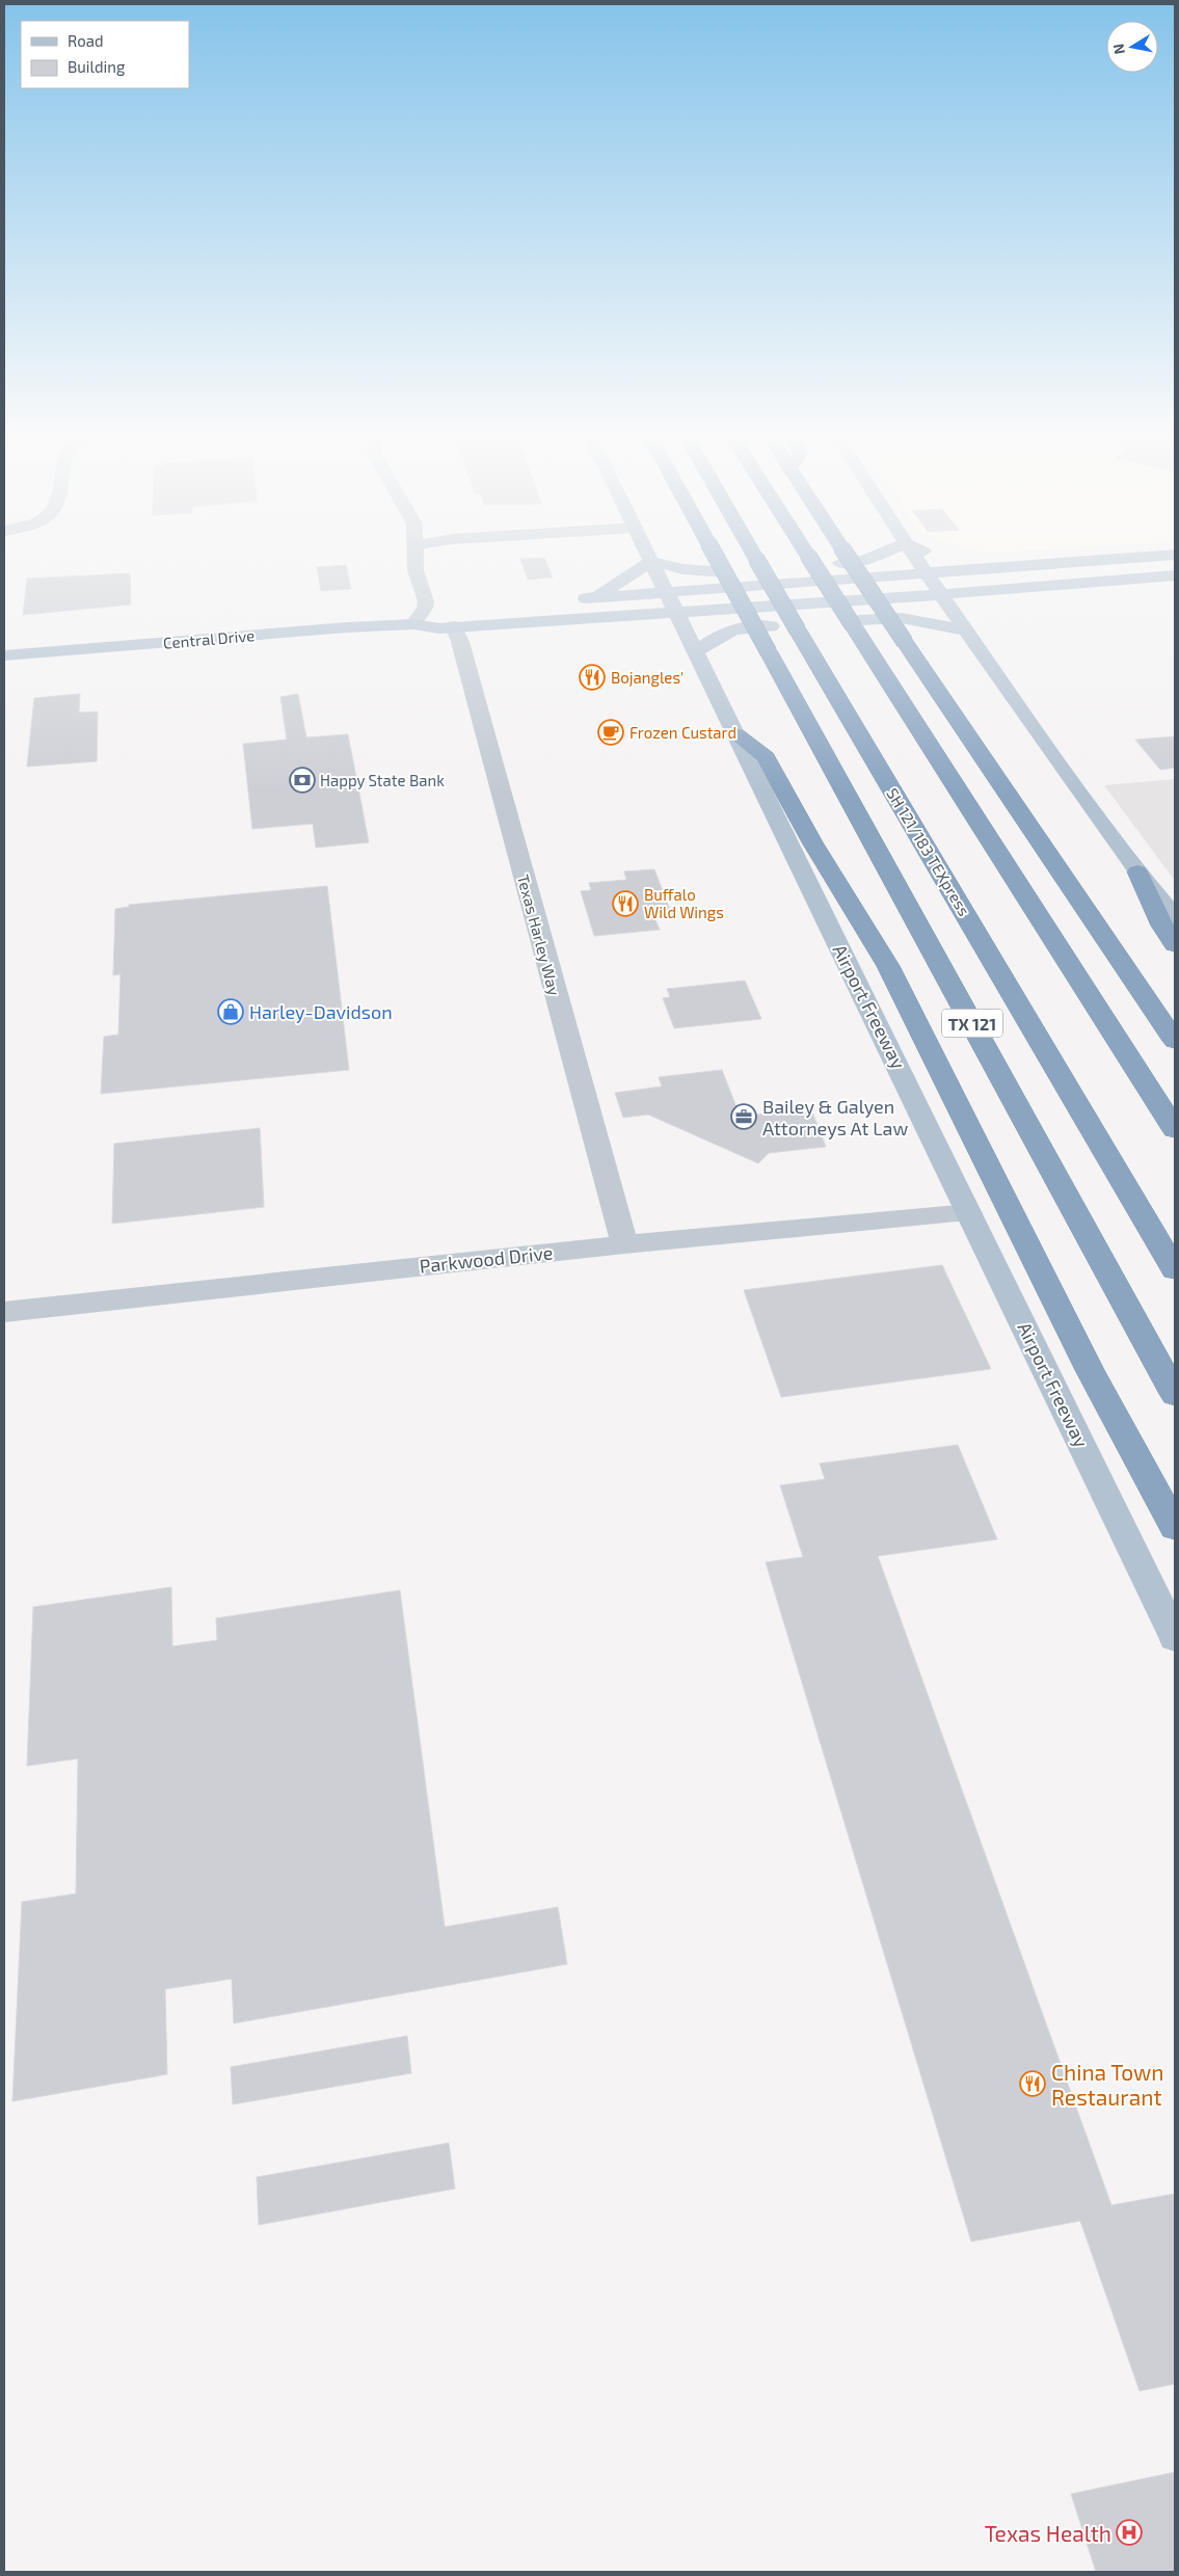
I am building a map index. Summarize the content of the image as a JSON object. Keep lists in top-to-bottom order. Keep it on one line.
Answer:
{"streets":{"highway":["SH 121/183 TEXpress","TX 121"],"main road":["Central Drive","Airport Freeway"],"street":["Texas Harley Way","Parkwood Drive"]},"crossings":[["Central Drive","Texas Harley Way"],["Central Drive","Airport Freeway"],["Texas Harley Way","Parkwood Drive"],["Airport Freeway","Parkwood Drive"]],"places":{"restaurant":["Bojangles'","Buffalo Wild Wings","China Town Restaurant"],"cafe":["Frozen Custard"],"bank":["Happy State Bank"],"shop":["Harley-Davidson"],"office":["Bailey & Galyen Attorneys At Law"],"hospital":["Texas Health"]},"legend":["Road","Building"],"north":"left"}
